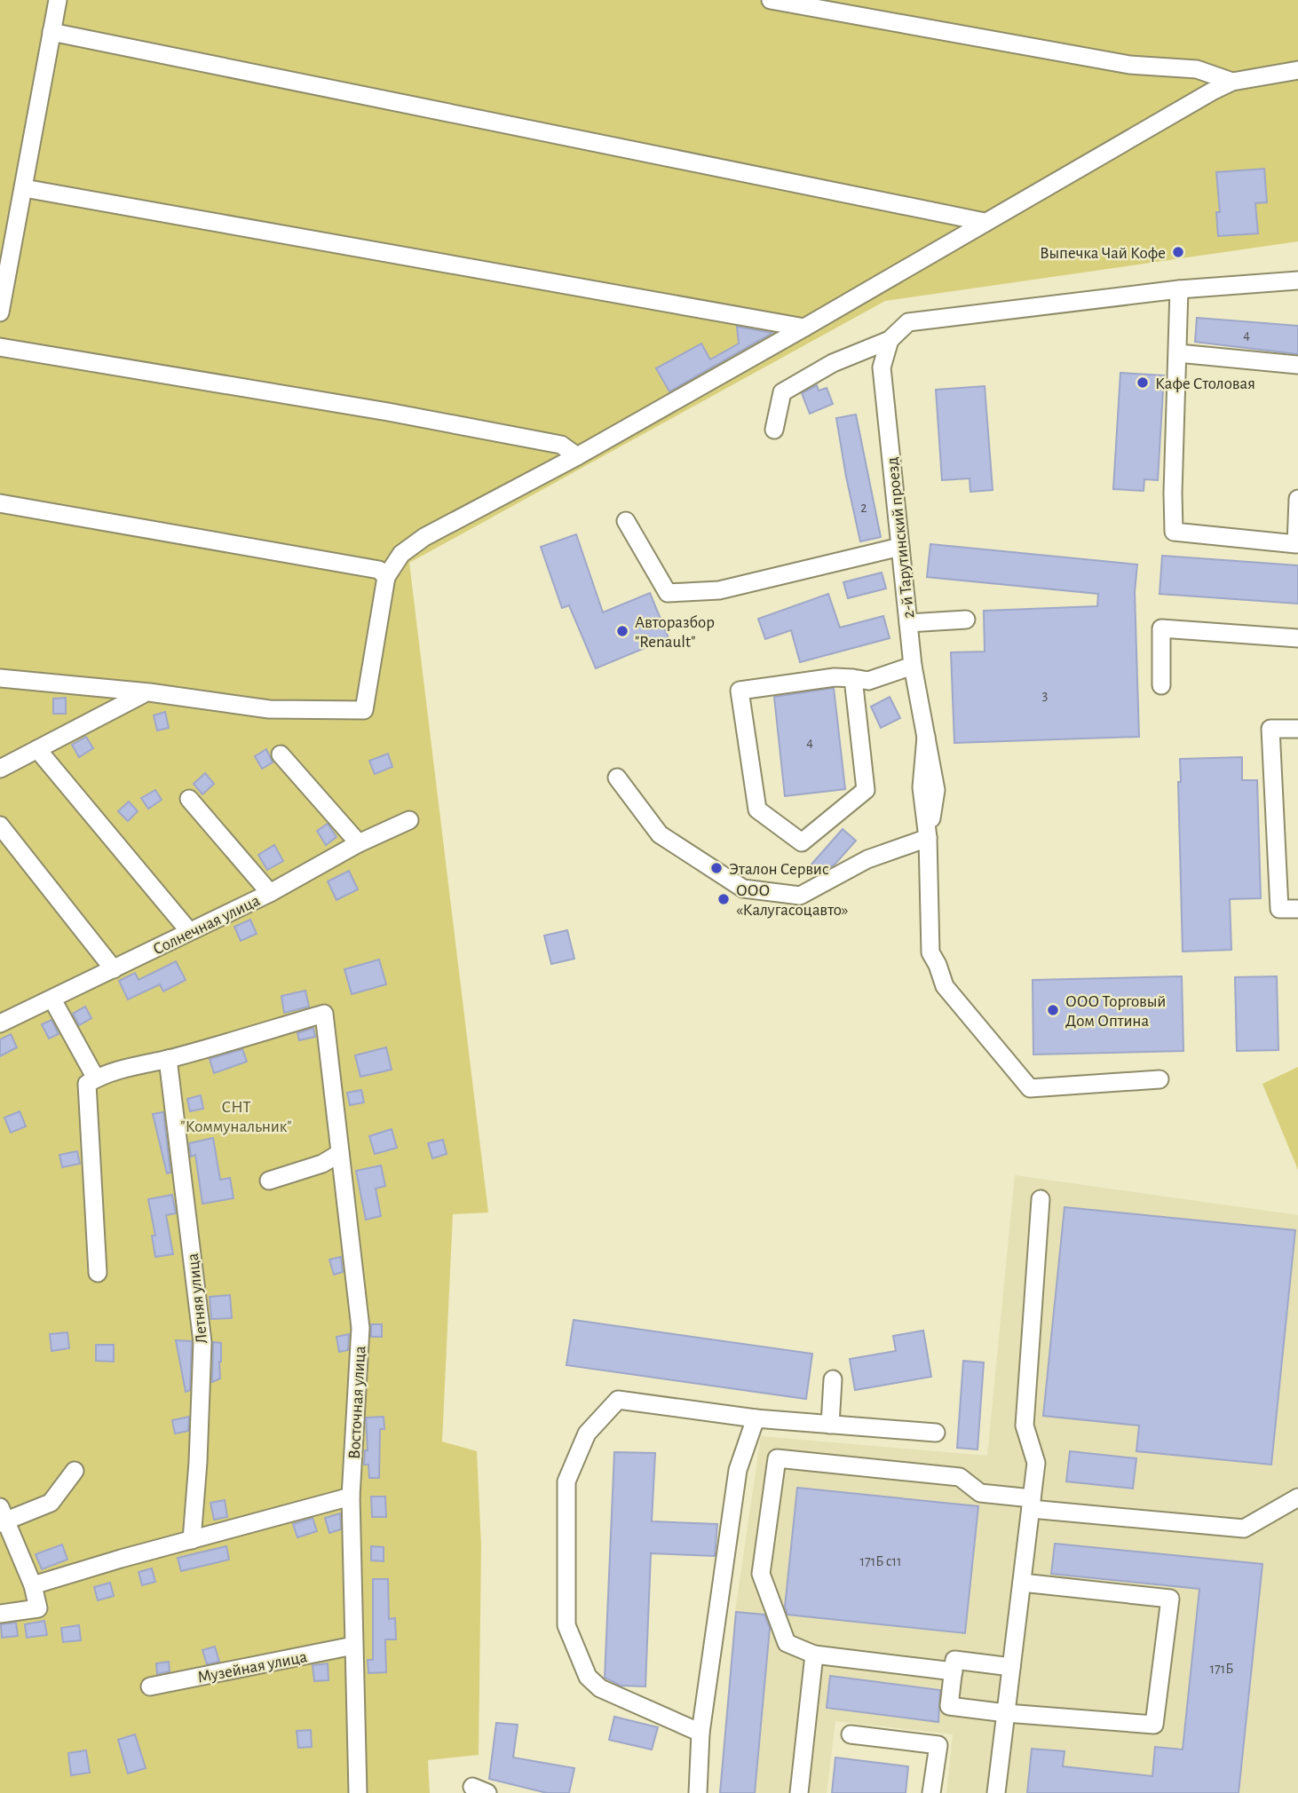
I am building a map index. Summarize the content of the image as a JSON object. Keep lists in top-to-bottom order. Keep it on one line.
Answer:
{"streets":{"street":["2-й Тарутинский проезд","Солнечная улица","Летняя улица","Восточная улица","Музейная улица"]},"crossings":[["Летняя улица","Восточная улица"],["Восточная улица","Музейная улица"]],"parks":["СНТ \"Коммунальник\""],"places":["Выпечка Чай Кофе","Кафе Столовая","Авторазбор \"Renault\"","Эталон Сервис","ООО «Калугасоцавто»","ООО Торговый Дом Оптина"],"house_numbers":["4","2","3","4","171Б с11","171Б"]}
